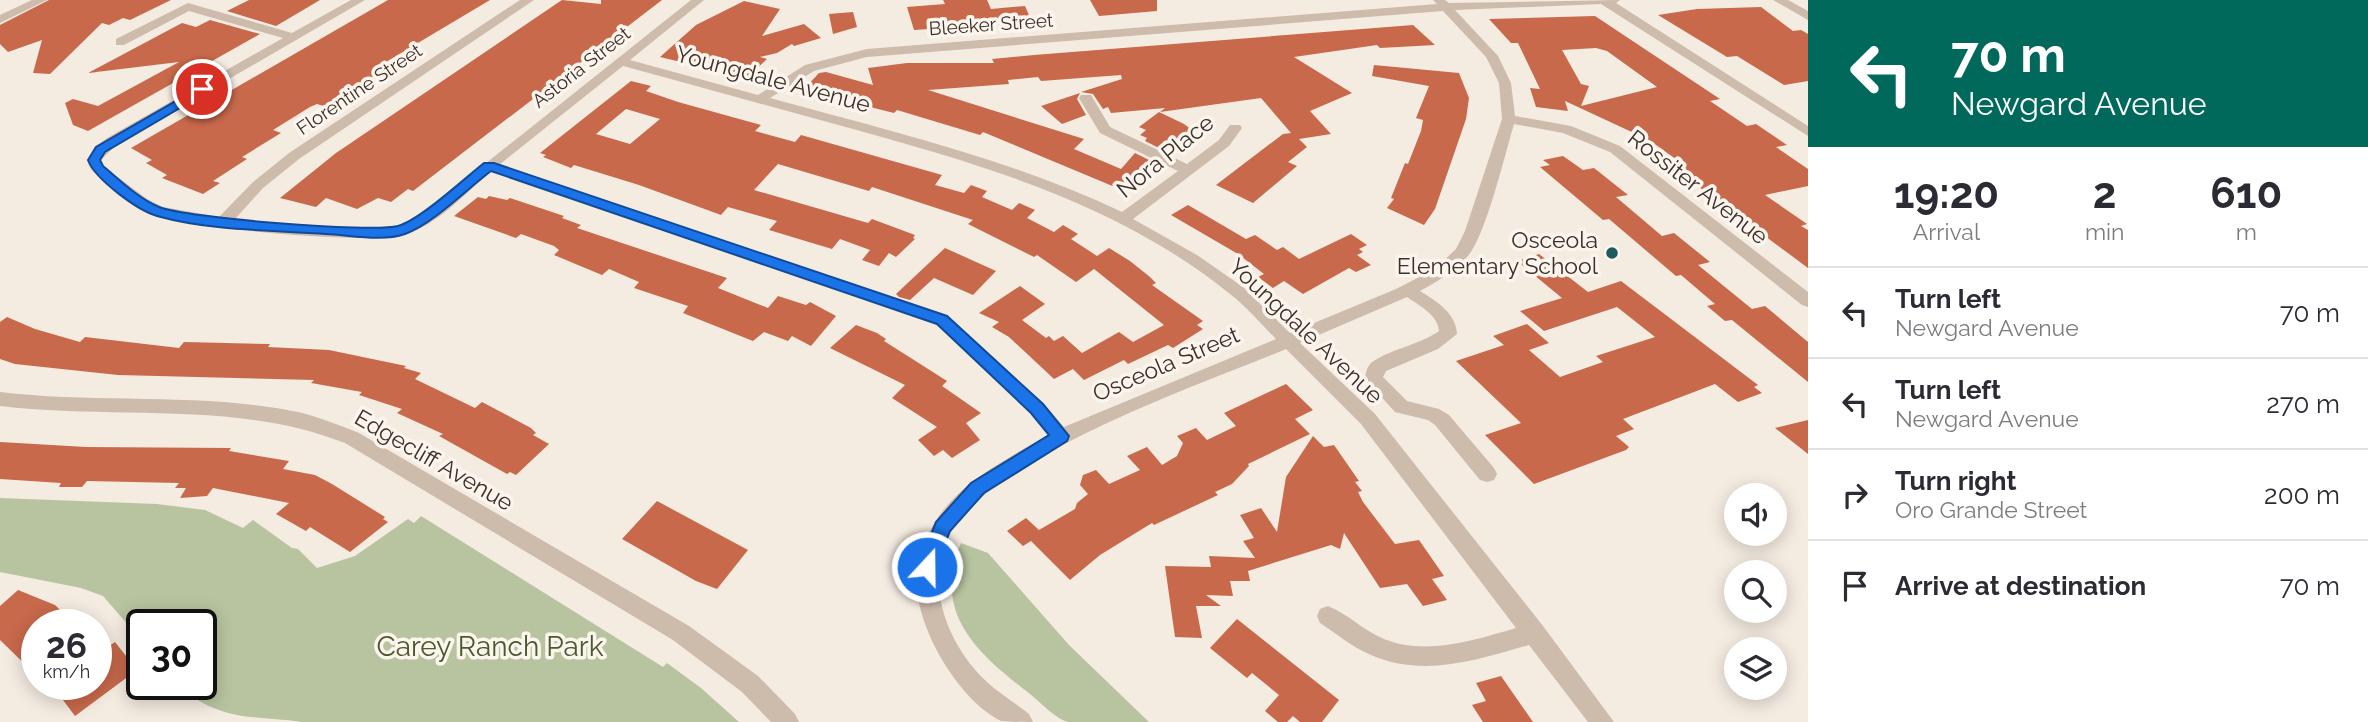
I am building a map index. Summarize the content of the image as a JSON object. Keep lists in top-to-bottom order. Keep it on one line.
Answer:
{"streets":{"street":["Bleeker Street","Astoria Street","Youngdale Avenue","Florentine Street","Nora Place","Rossiter Avenue","Osceola Street","Edgecliff Avenue"]},"crossings":[["Bleeker Street","Youngdale Avenue"],["Bleeker Street","Osceola Street"],["Astoria Street","Youngdale Avenue"],["Astoria Street","Florentine Street"],["Youngdale Avenue","Nora Place"],["Youngdale Avenue","Osceola Street"],["Rossiter Avenue","Osceola Street"]],"parks":["Carey Ranch Park"],"places":["Osceola Elementary School"],"page":{"turn":["70 m","Newgard Avenue"],"eta":["19:20","Arrival","2","min","610","m"],"list":[{"name":"Turn left","note":"Newgard Avenue","value":"70 m"},{"name":"Turn left","note":"Newgard Avenue","value":"270 m"},{"name":"Turn right","note":"Oro Grande Street","value":"200 m"},{"name":"Arrive at destination","value":"70 m"}],"speed":"26 km/h","limit":"30"}}
